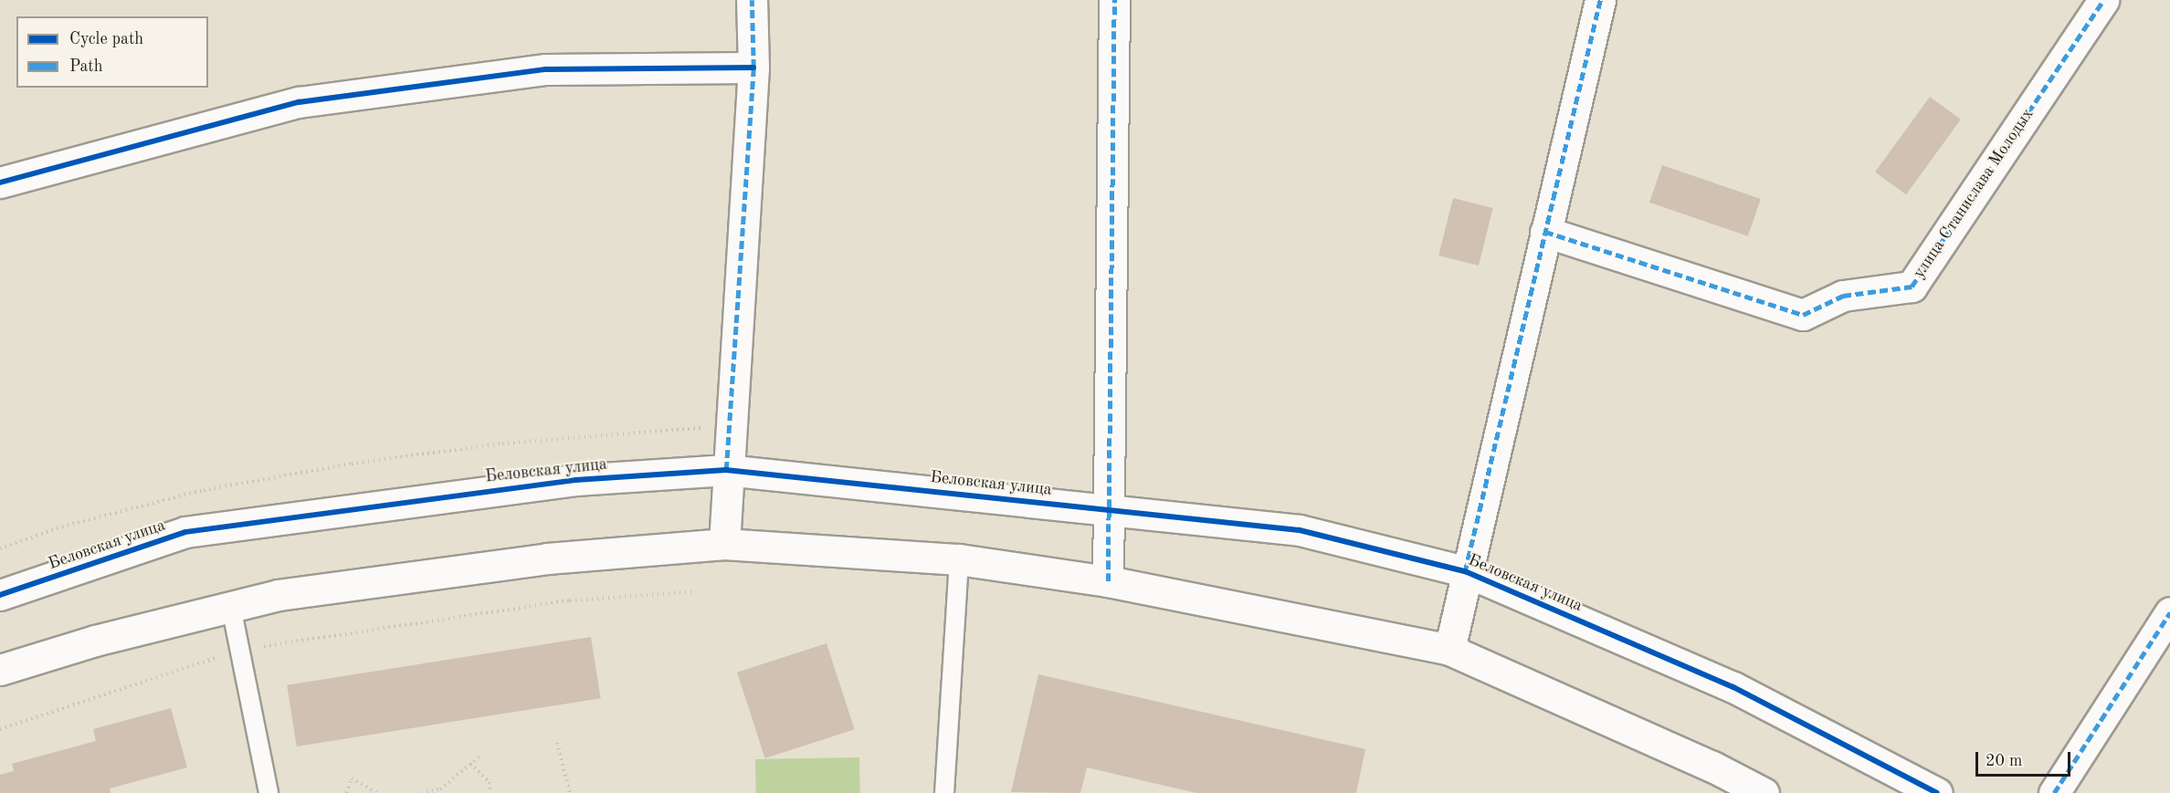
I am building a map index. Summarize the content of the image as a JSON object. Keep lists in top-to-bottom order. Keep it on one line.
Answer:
{"streets":{"street":["улица Станислава Молодых","Беловская улица"]},"legend":["Cycle path","Path"],"scale_bar":"20 m"}
